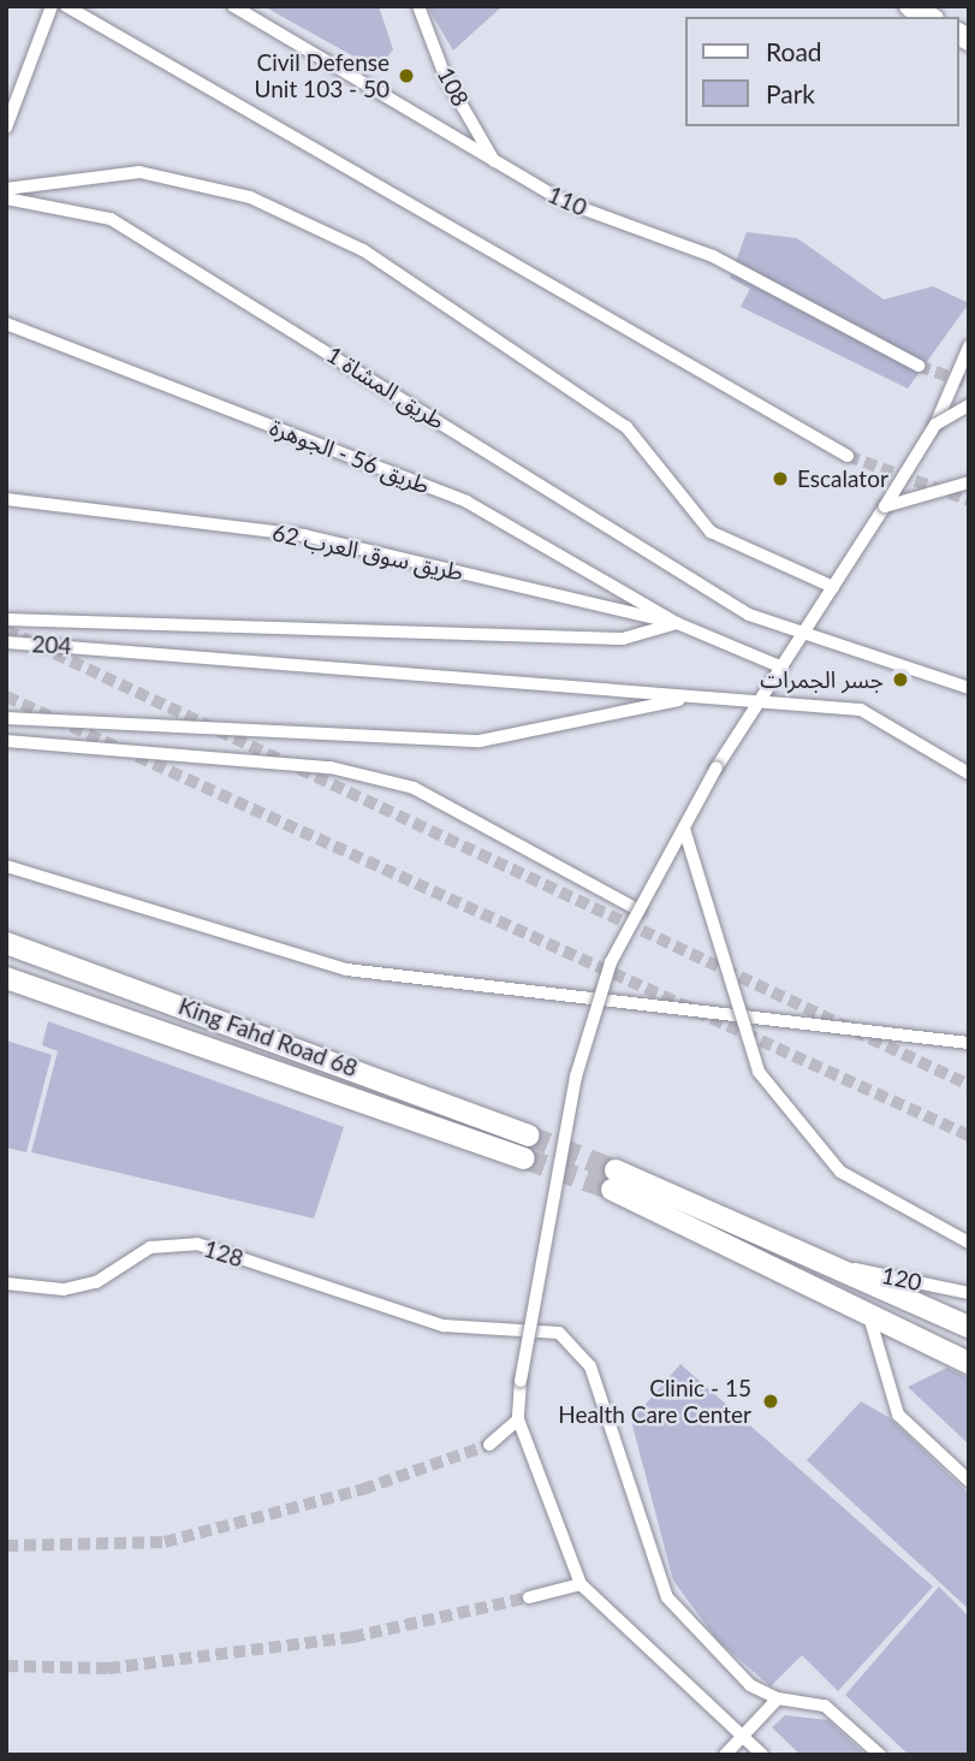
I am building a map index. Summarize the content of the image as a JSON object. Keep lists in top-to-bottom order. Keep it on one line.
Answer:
{"streets":{"main road":["King Fahd Road 68"],"street":["108","110","طريق المشاة 1","طريق 56 - الجوهرة","طريق سوق العرب 62","204","128","120"]},"crossings":[["108","110"],["طريق 56 - الجوهرة","طريق سوق العرب 62"]],"places":["Civil Defense Unit 103 - 50","Escalator","جسر الجمرات","Clinic - 15 Health Care Center"],"legend":["Road","Park"]}
